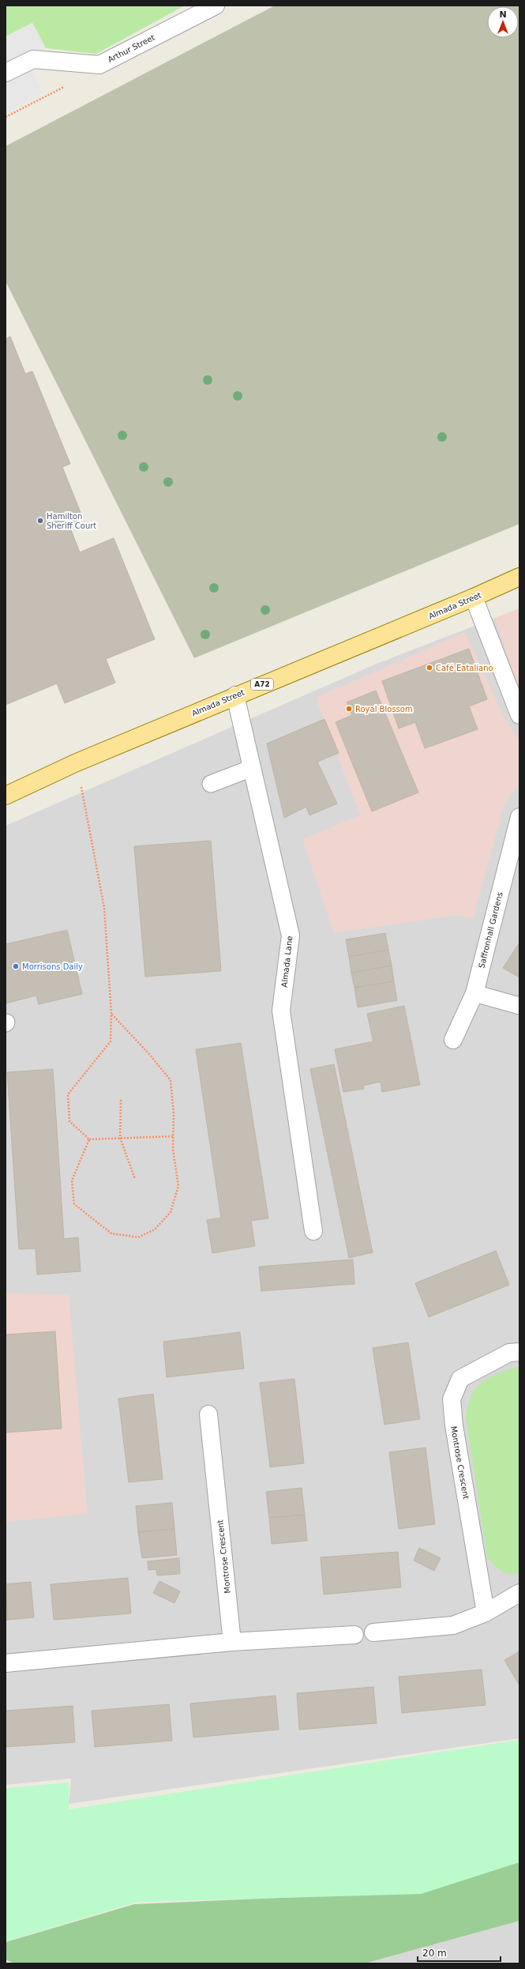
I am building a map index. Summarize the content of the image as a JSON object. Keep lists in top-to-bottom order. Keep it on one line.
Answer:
{"streets":{"main road":["Almada Street","A72"],"street":["Arthur Street","Saffronhall Gardens","Almada Lane","Montrose Crescent"]},"crossings":[["Almada Street","Almada Lane"]],"places":["Hamilton Sheriff Court","Café Eataliano","Royal Blossom","Morrisons Daily"],"scale_bar":"20 m","north":"top"}
